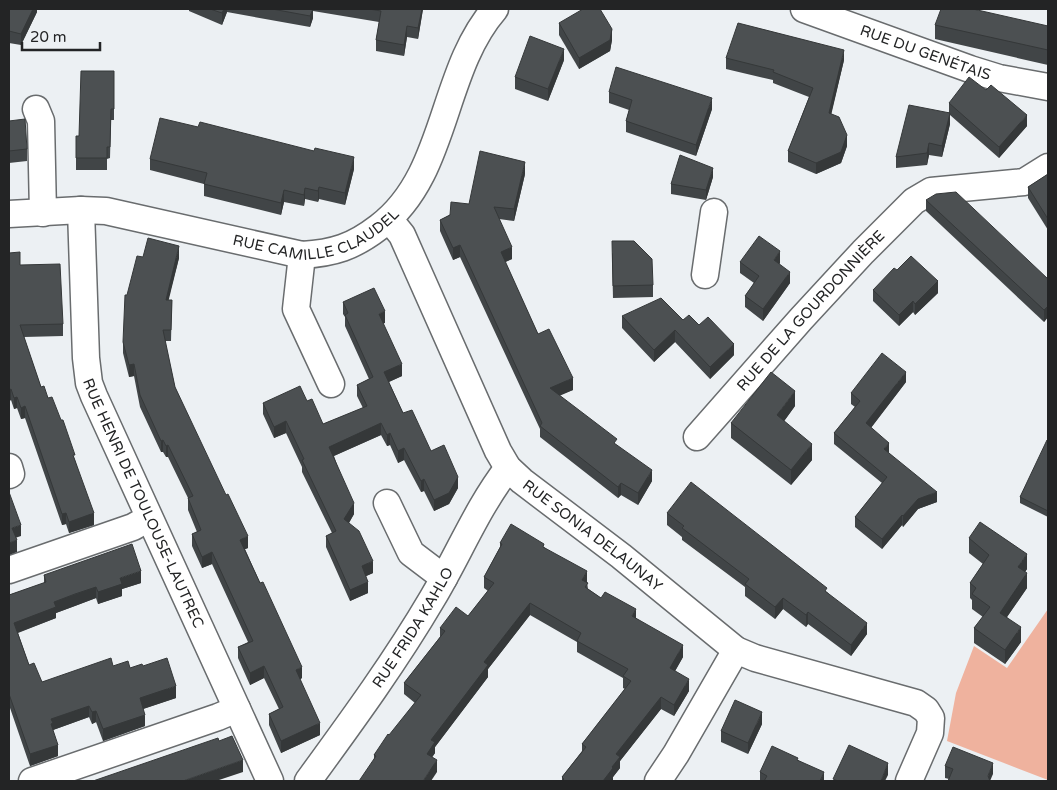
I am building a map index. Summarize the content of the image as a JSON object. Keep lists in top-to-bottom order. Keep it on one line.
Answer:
{"streets":{"street":["RUE DU GENÉTAIS","RUE CAMILLE CLAUDEL","RUE DE LA GOURDONNIÈRE","RUE HENRI DE TOULOUSE-LAUTREC","RUE SONIA DELAUNAY","RUE FRIDA KAHLO"]},"crossings":[["RUE CAMILLE CLAUDEL","RUE HENRI DE TOULOUSE-LAUTREC"],["RUE CAMILLE CLAUDEL","RUE SONIA DELAUNAY"],["RUE SONIA DELAUNAY","RUE FRIDA KAHLO"]],"scale_bar":"20 m"}
